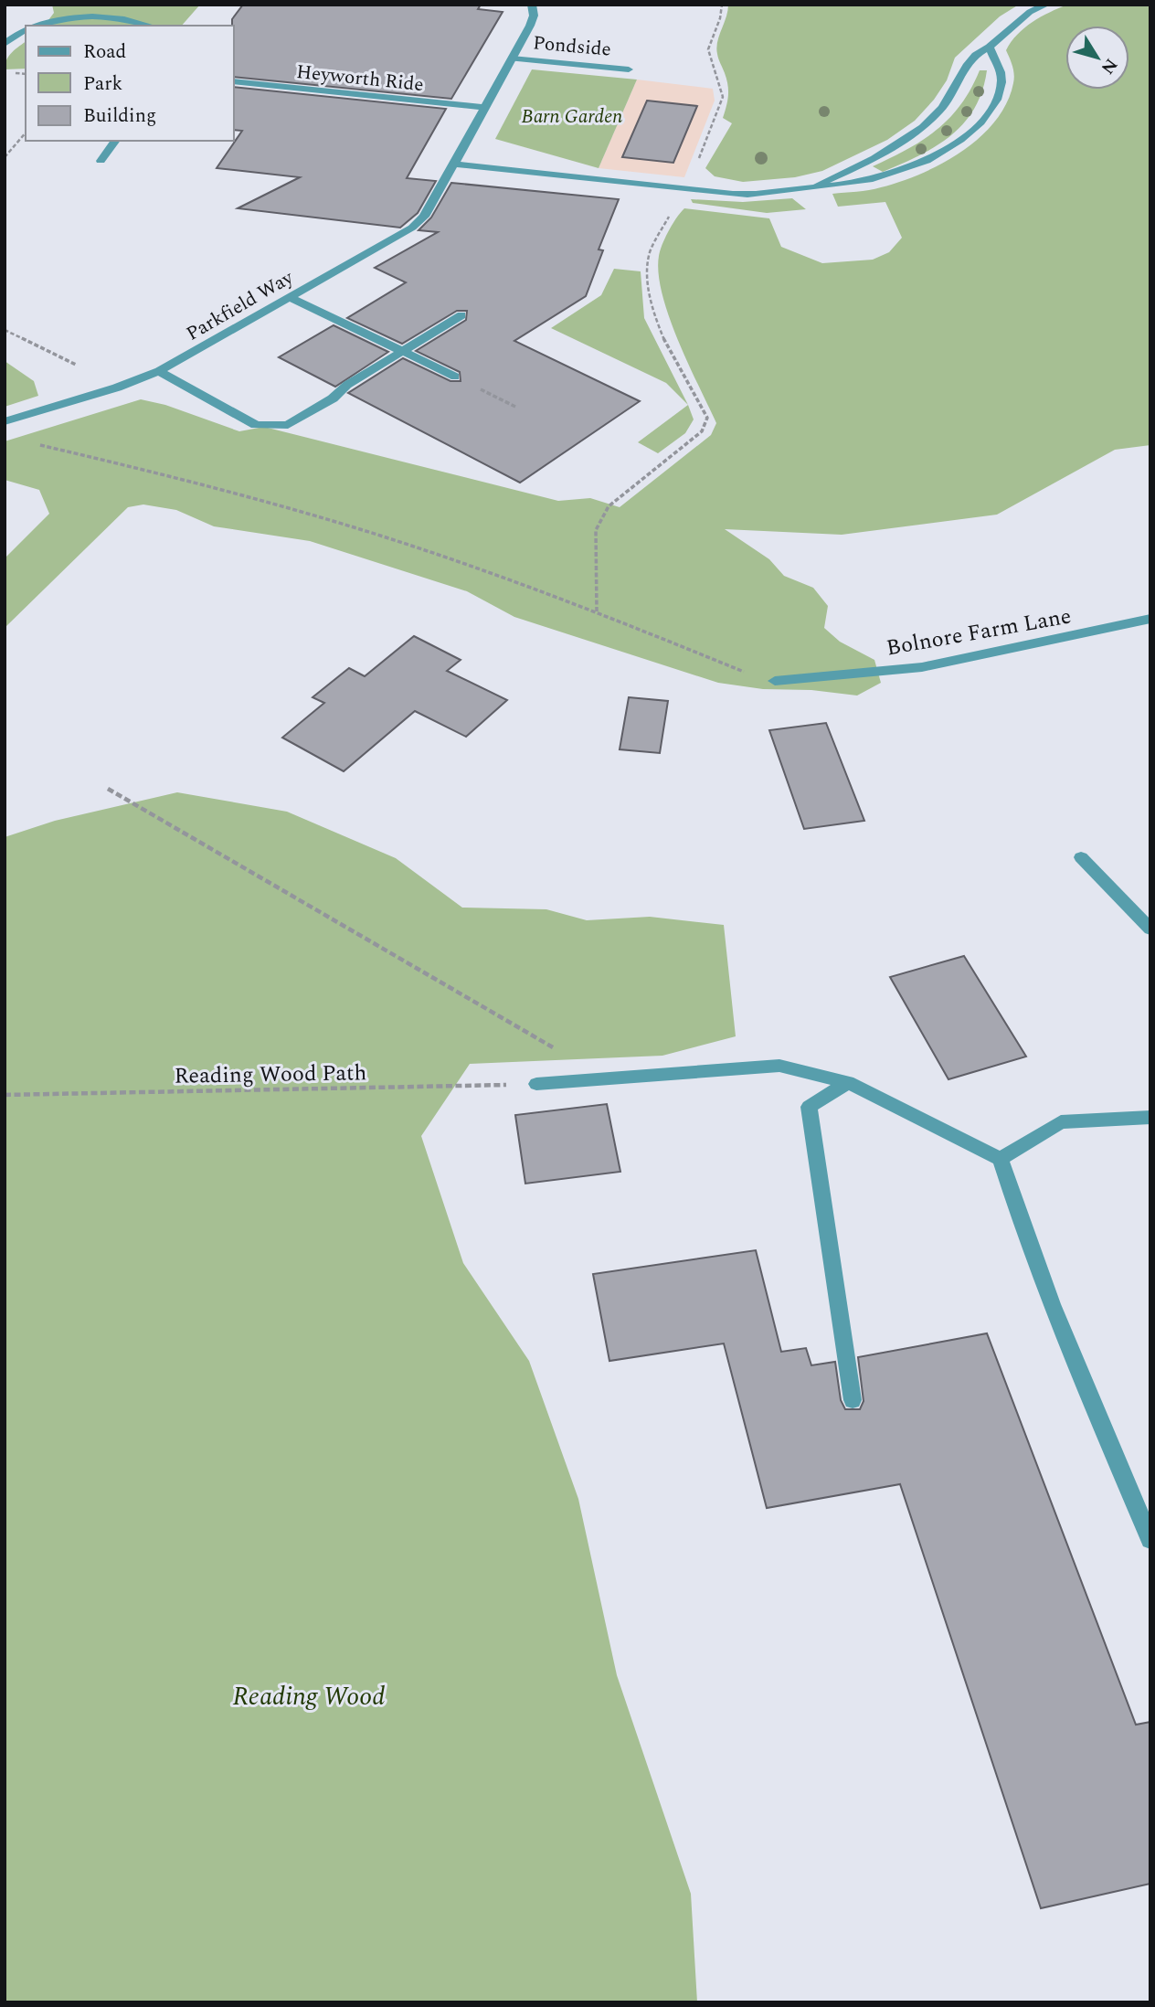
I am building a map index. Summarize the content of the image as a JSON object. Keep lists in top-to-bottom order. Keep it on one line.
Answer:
{"streets":{"street":["Pondside","Heyworth Ride","Parkfield Way","Bolnore Farm Lane"],"path":["Reading Wood Path"]},"crossings":[["Pondside","Heyworth Ride"],["Pondside","Parkfield Way"],["Heyworth Ride","Parkfield Way"]],"parks":["Barn Garden","Reading Wood"],"legend":["Road","Park","Building"],"north":"bottom right"}
